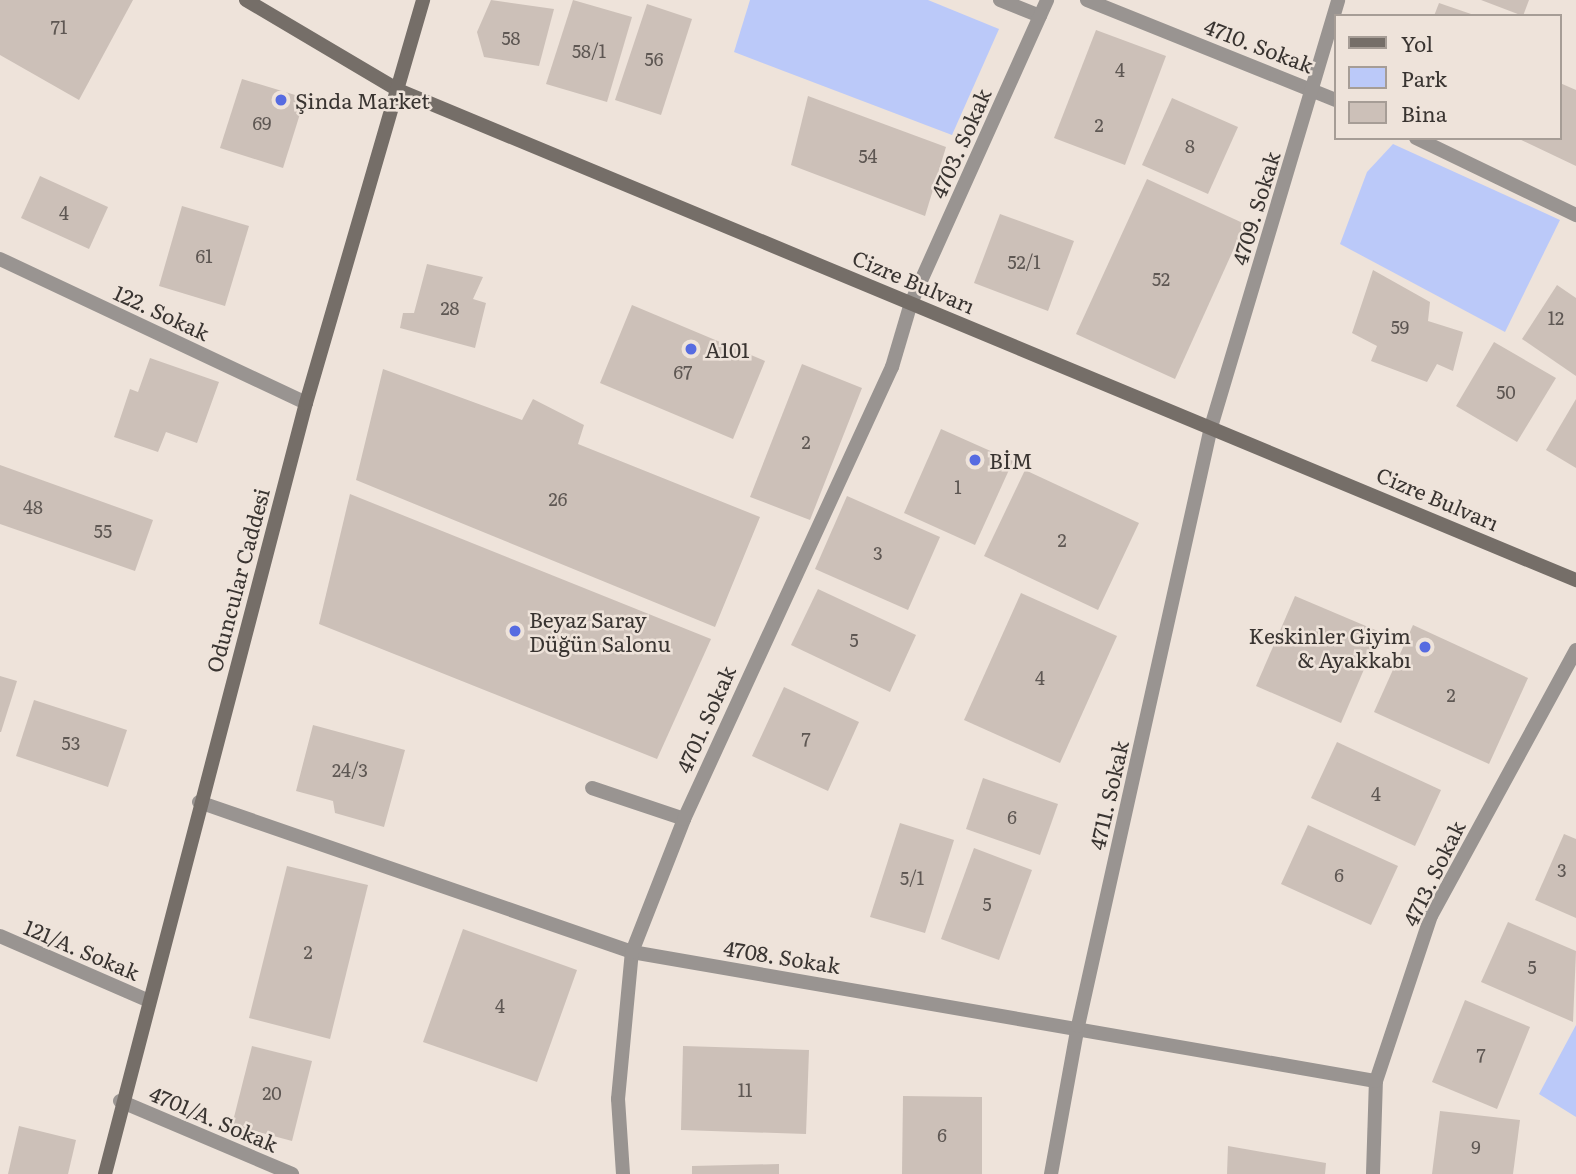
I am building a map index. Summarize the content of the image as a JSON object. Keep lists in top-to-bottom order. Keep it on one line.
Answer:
{"streets":{"main road":["Cizre Bulvarı","Oduncular Caddesi"],"street":["4710. Sokak","4703. Sokak","4709. Sokak","122. Sokak","4701. Sokak","4711. Sokak","4713. Sokak","121/A. Sokak","4708. Sokak","4701/A. Sokak"]},"crossings":[["4710. Sokak","4709. Sokak"],["4703. Sokak","Cizre Bulvarı"],["4703. Sokak","4701. Sokak"],["4709. Sokak","Cizre Bulvarı"],["4709. Sokak","4711. Sokak"],["Cizre Bulvarı","Oduncular Caddesi"],["Cizre Bulvarı","4701. Sokak"],["Cizre Bulvarı","4711. Sokak"],["122. Sokak","Oduncular Caddesi"],["Oduncular Caddesi","121/A. Sokak"],["Oduncular Caddesi","4708. Sokak"],["Oduncular Caddesi","4701/A. Sokak"],["4701. Sokak","4708. Sokak"],["4711. Sokak","4708. Sokak"],["4713. Sokak","4708. Sokak"]],"places":["Şinda Market","A101","BİM","Beyaz Saray Düğün Salonu","Keskinler Giyim & Ayakkabı"],"house_numbers":["71","58","58/1","56","4","69","2","8","54","4","61","52/1","52","28","12","59","67","50","2","1","26","48","55","2","3","5","4","2","7","53","24/3","4","6","3","6","5/1","5","2","5","4","7","11","20","6","9"],"legend":["Yol","Park","Bina"]}
